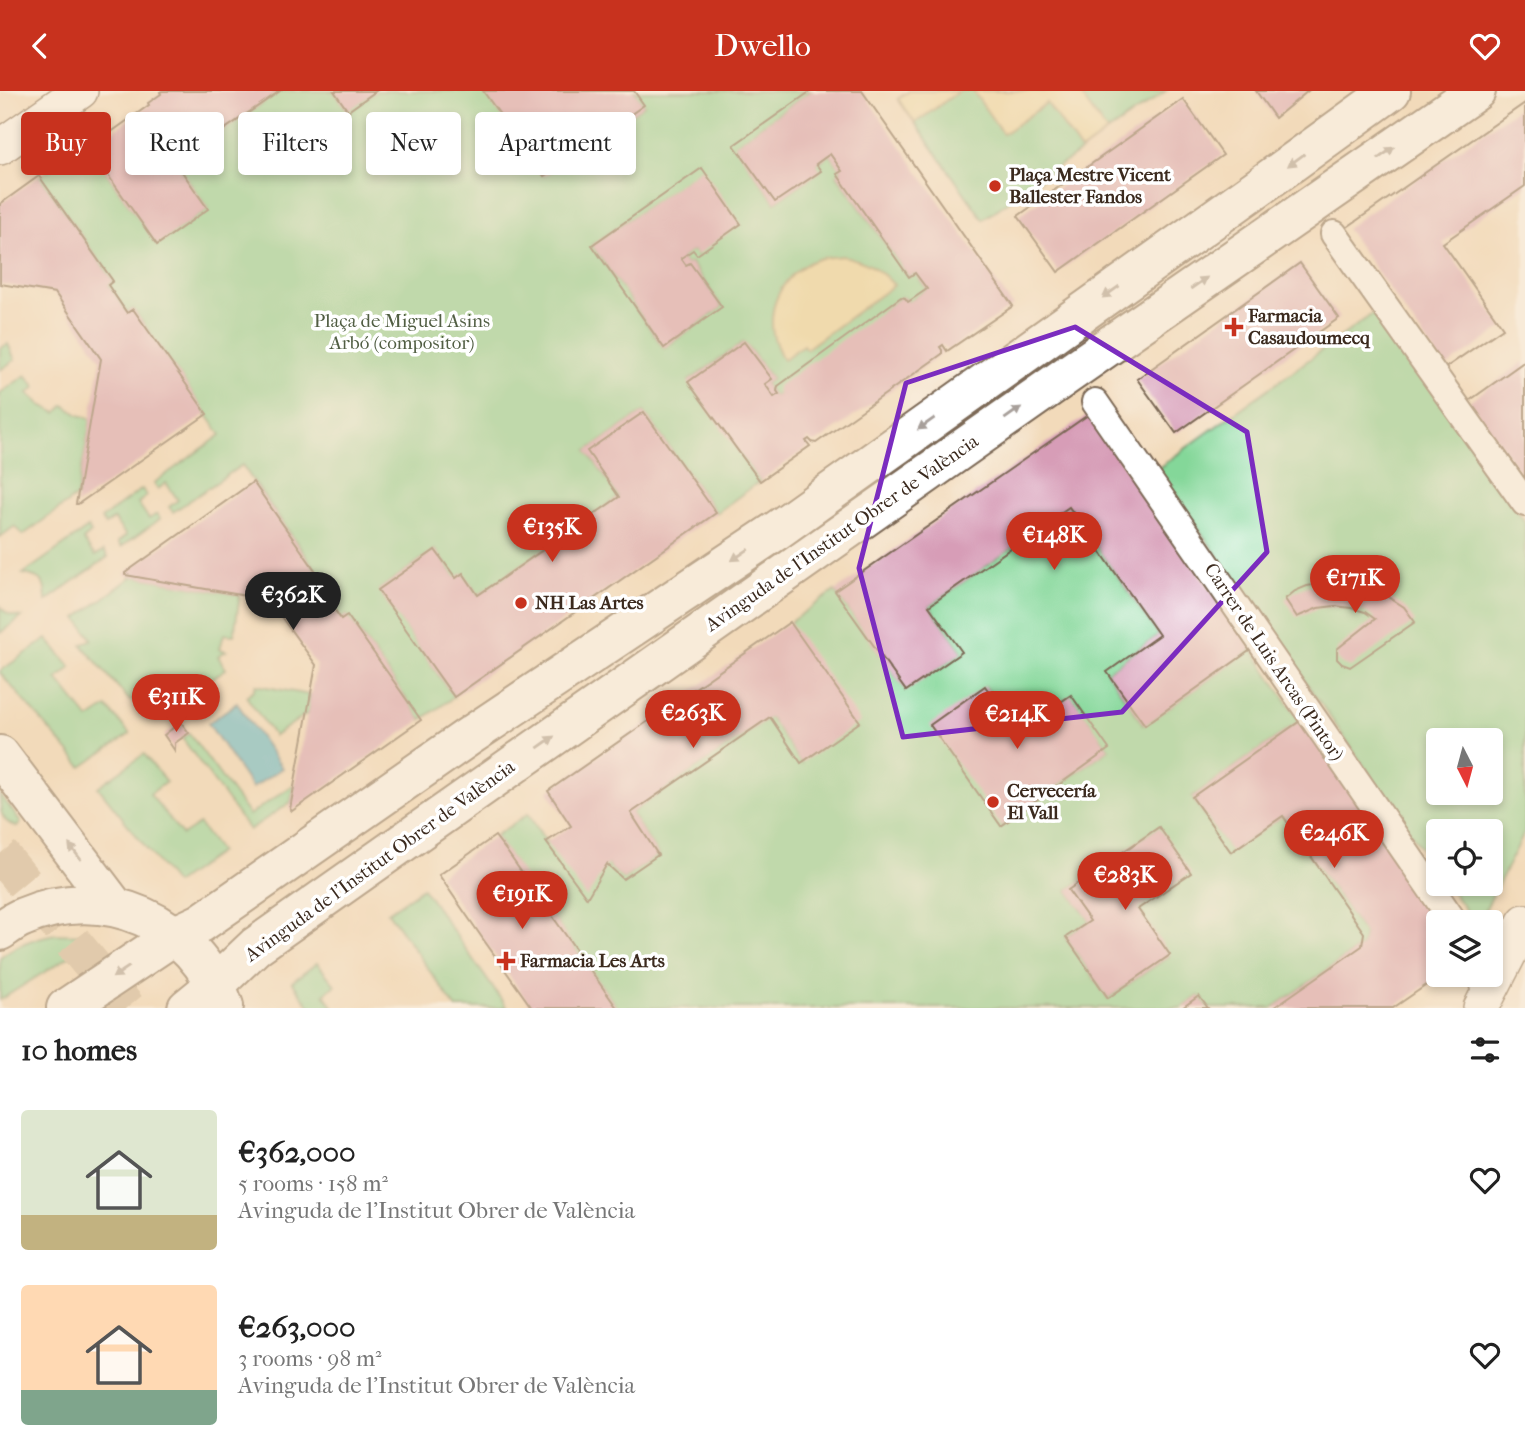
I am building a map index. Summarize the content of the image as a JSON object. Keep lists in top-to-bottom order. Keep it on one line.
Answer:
{"streets":{"main road":["Avinguda de l'Institut Obrer de València"],"street":["Carrer de Luis Arcas (Pintor)"]},"parks":["Plaça de Miguel Asins Arbó (compositor)"],"places":{"other":["Plaça Mestre Vicent Ballester Fandos","NH Las Artes","Cervecería El Vall"],"health":["Farmacia Casaudoumecq","Farmacia Les Arts"]},"north":"bottom","page":{"header":"Dwello","chip":["Buy","Rent","Filters","New","Apartment"],"price":["€135K","€148K","€171K","€362K","€311K","€263K","€214K","€246K","€283K","€191K"],"heading":"10 homes","list":[{"name":"€362,000","note":"5 rooms · 158 m² · Avinguda de l'Institut Obrer de València"},{"name":"€263,000","note":"3 rooms · 98 m² · Avinguda de l'Institut Obrer de València"}]}}
